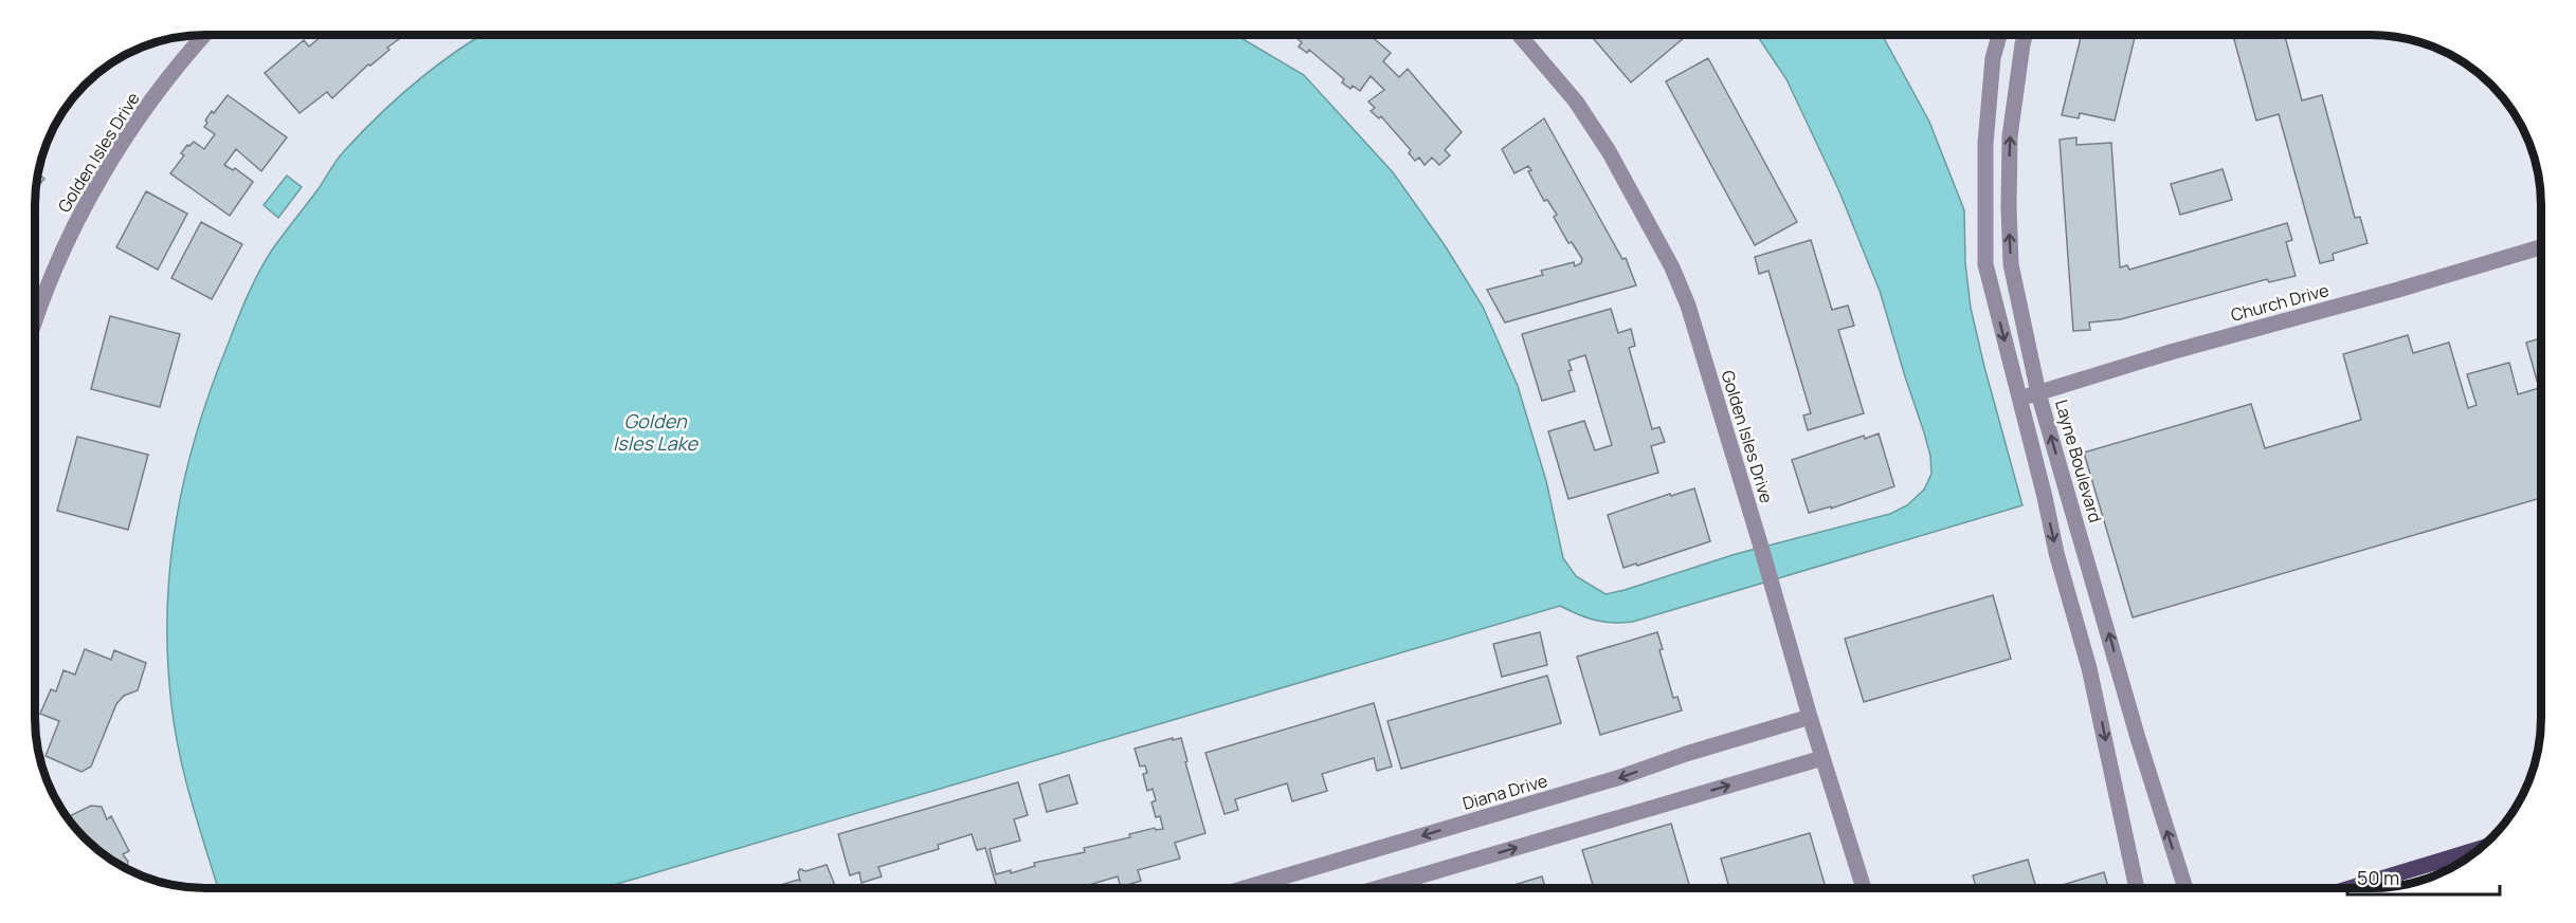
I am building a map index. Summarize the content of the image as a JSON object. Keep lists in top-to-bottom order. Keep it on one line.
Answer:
{"streets":{"street":["Golden Isles Drive","Church Drive","Layne Boulevard","Diana Drive"]},"crossings":[["Golden Isles Drive","Diana Drive"],["Church Drive","Layne Boulevard"]],"water":["Golden Isles Lake"],"scale_bar":"50 m"}
